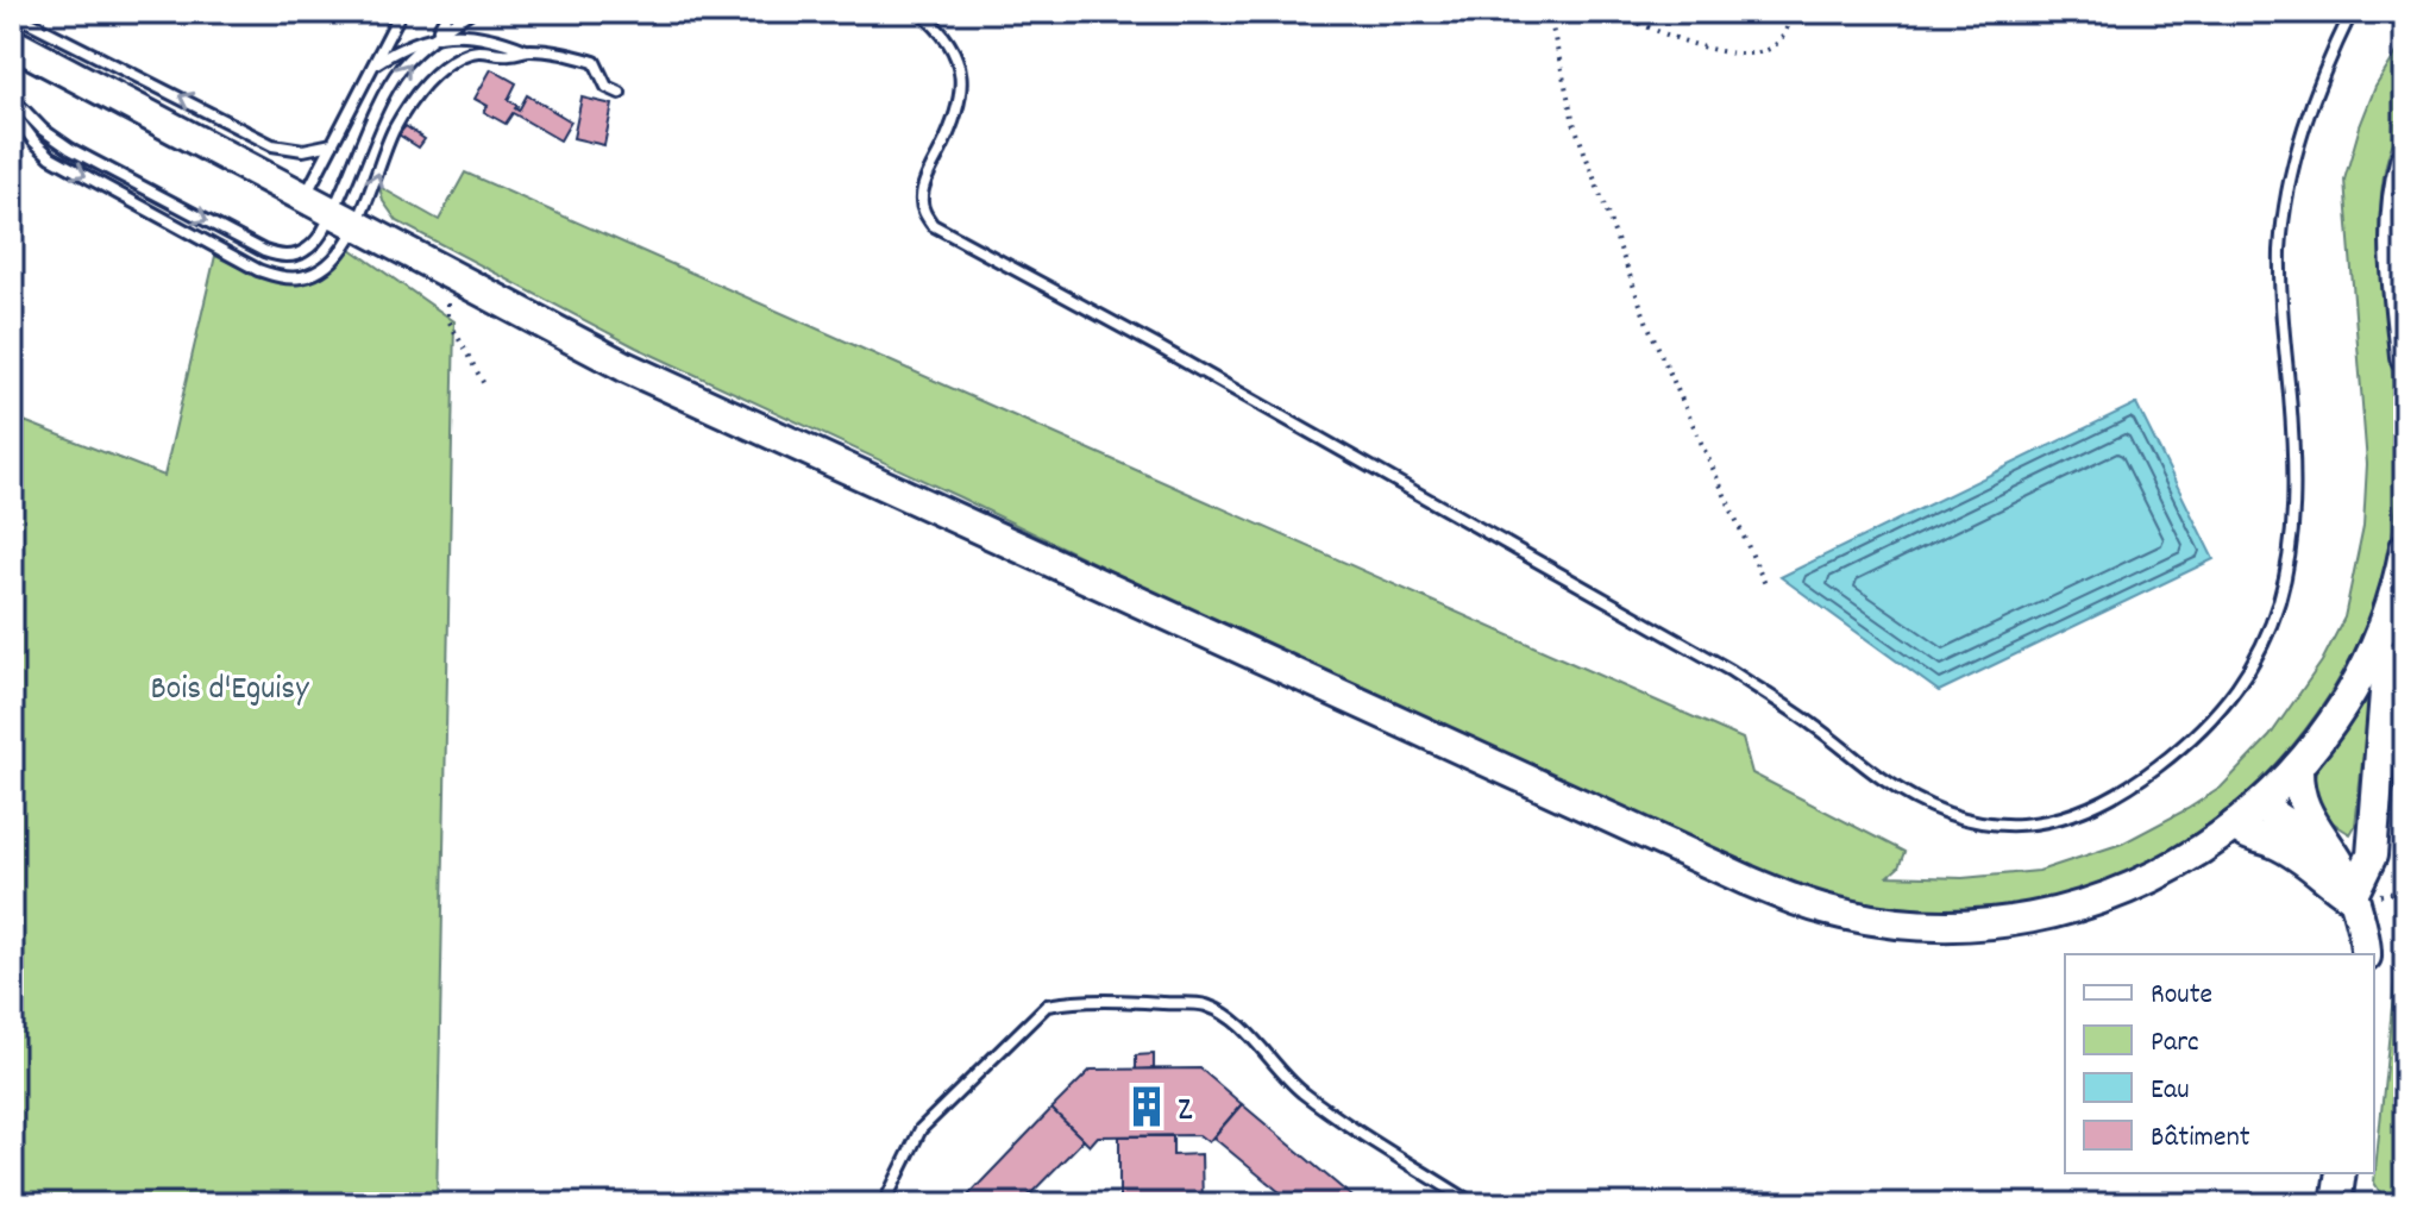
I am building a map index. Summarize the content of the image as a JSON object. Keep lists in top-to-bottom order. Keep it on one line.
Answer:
{"parks":["Bois d'Eguisy"],"places":{"building":["Z"]},"legend":["Route","Parc","Eau","Bâtiment"]}
